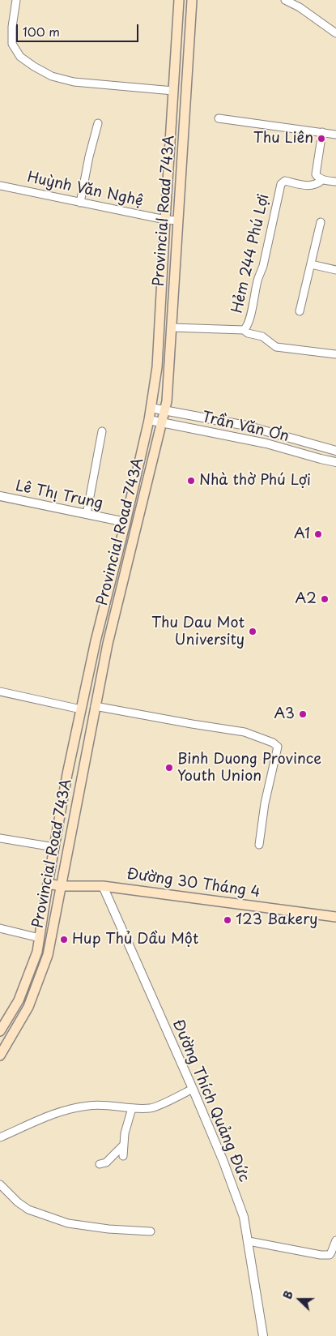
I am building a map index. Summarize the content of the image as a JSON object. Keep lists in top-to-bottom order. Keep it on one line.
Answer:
{"streets":{"main road":["Provincial Road 743A","Đường 30 Tháng 4"],"street":["Huỳnh Văn Nghệ","Hẻm 244 Phú Lợi","Trần Văn Ơn","Lê Thị Trung","Đường Thích Quảng Đức"]},"crossings":[["Huỳnh Văn Nghệ","Provincial Road 743A"],["Provincial Road 743A","Hẻm 244 Phú Lợi"],["Provincial Road 743A","Trần Văn Ơn"],["Provincial Road 743A","Lê Thị Trung"],["Provincial Road 743A","Đường 30 Tháng 4"],["Đường 30 Tháng 4","Đường Thích Quảng Đức"]],"places":["Thu Liên","Nhà thờ Phú Lợi","A1","A2","Thu Dau Mot University","A3","Binh Duong Province Youth Union","123 Bakery","Hup Thủ Dầu Một"],"scale_bar":"100 m","north":"left"}
